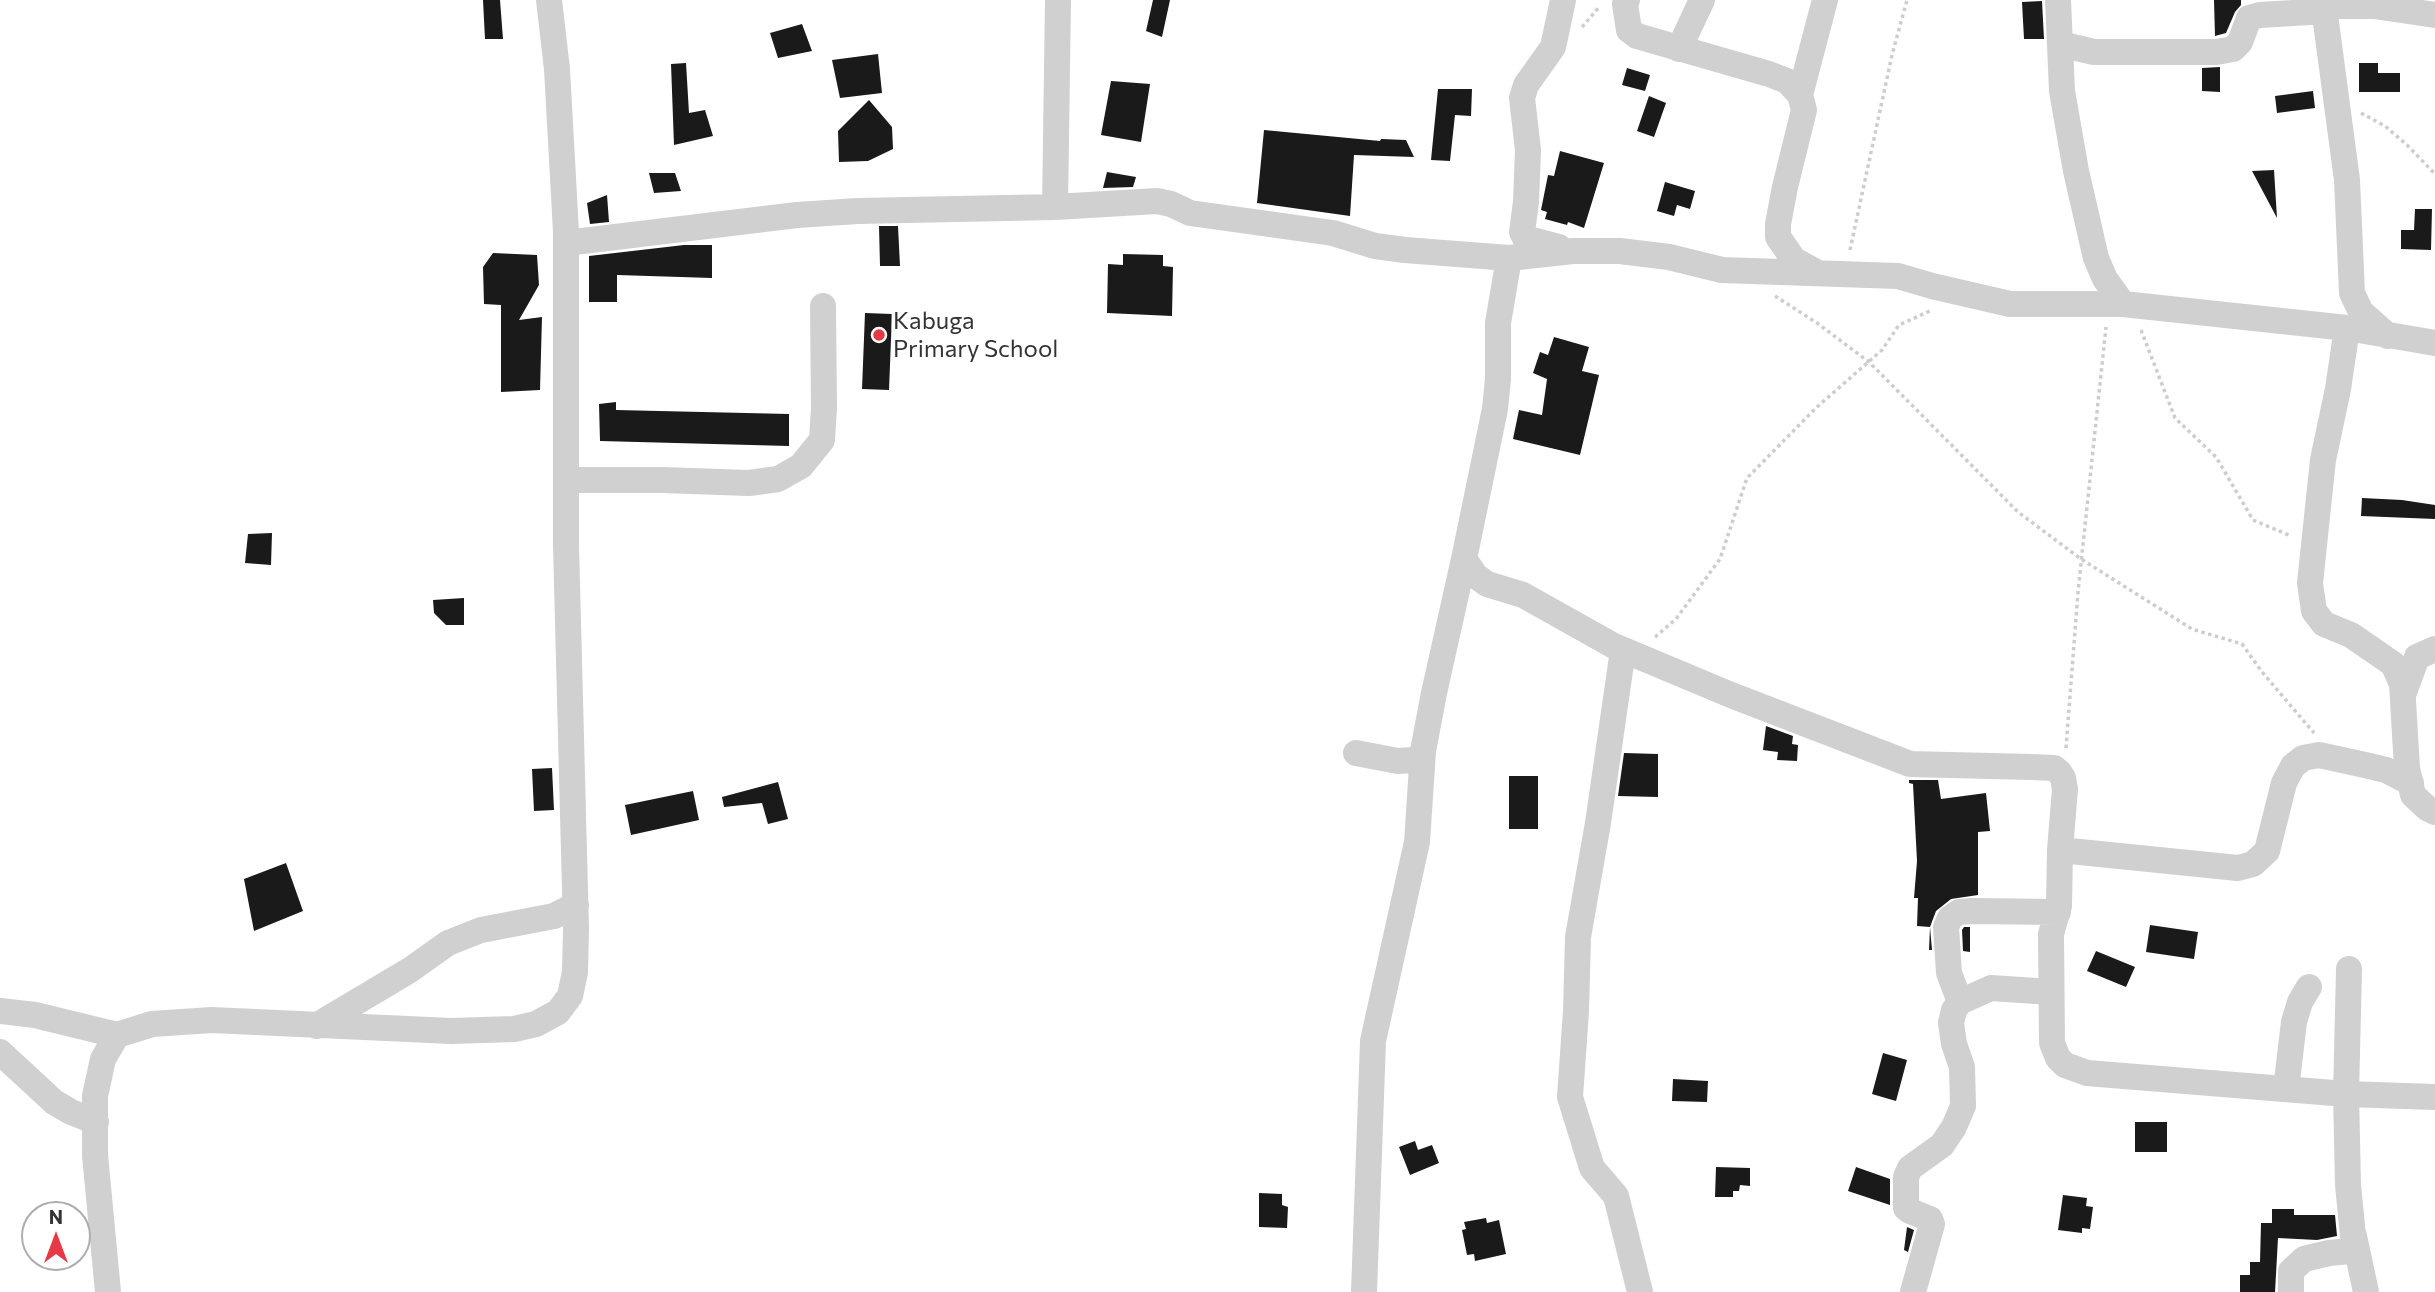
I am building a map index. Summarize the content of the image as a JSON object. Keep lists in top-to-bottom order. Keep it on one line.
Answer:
{"places":["Kabuga Primary School"],"north":"top"}
